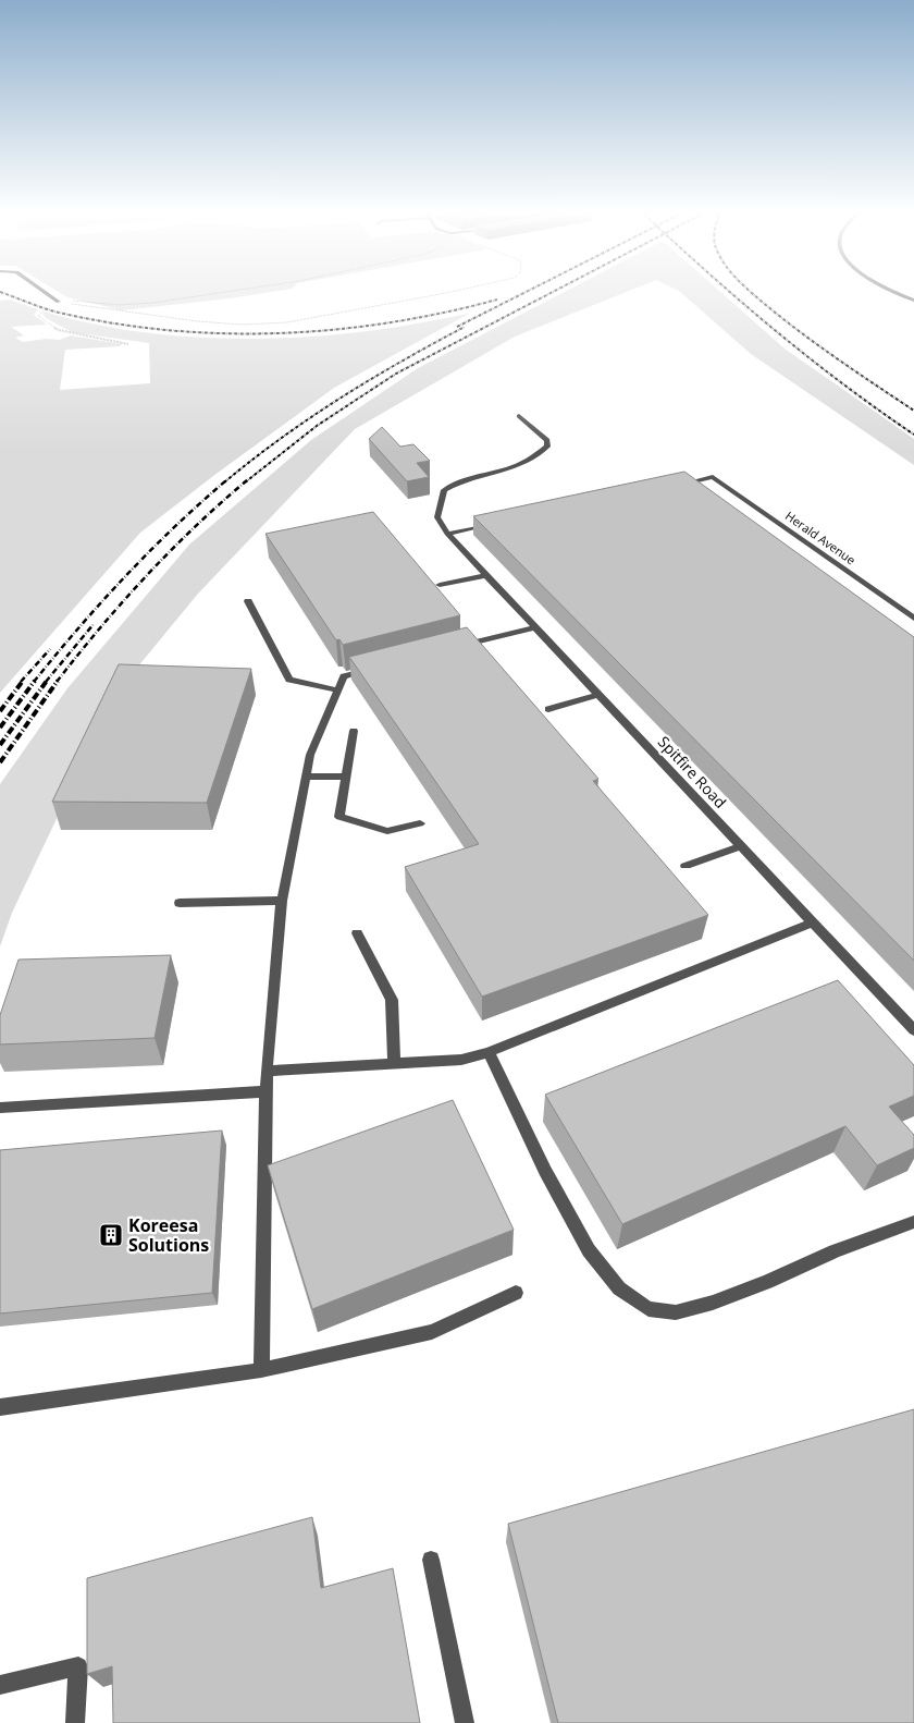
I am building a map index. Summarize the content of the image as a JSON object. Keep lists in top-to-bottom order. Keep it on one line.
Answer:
{"streets":{"street":["Herald Avenue","Spitfire Road"]},"places":{"building":["Koreesa Solutions"]}}
